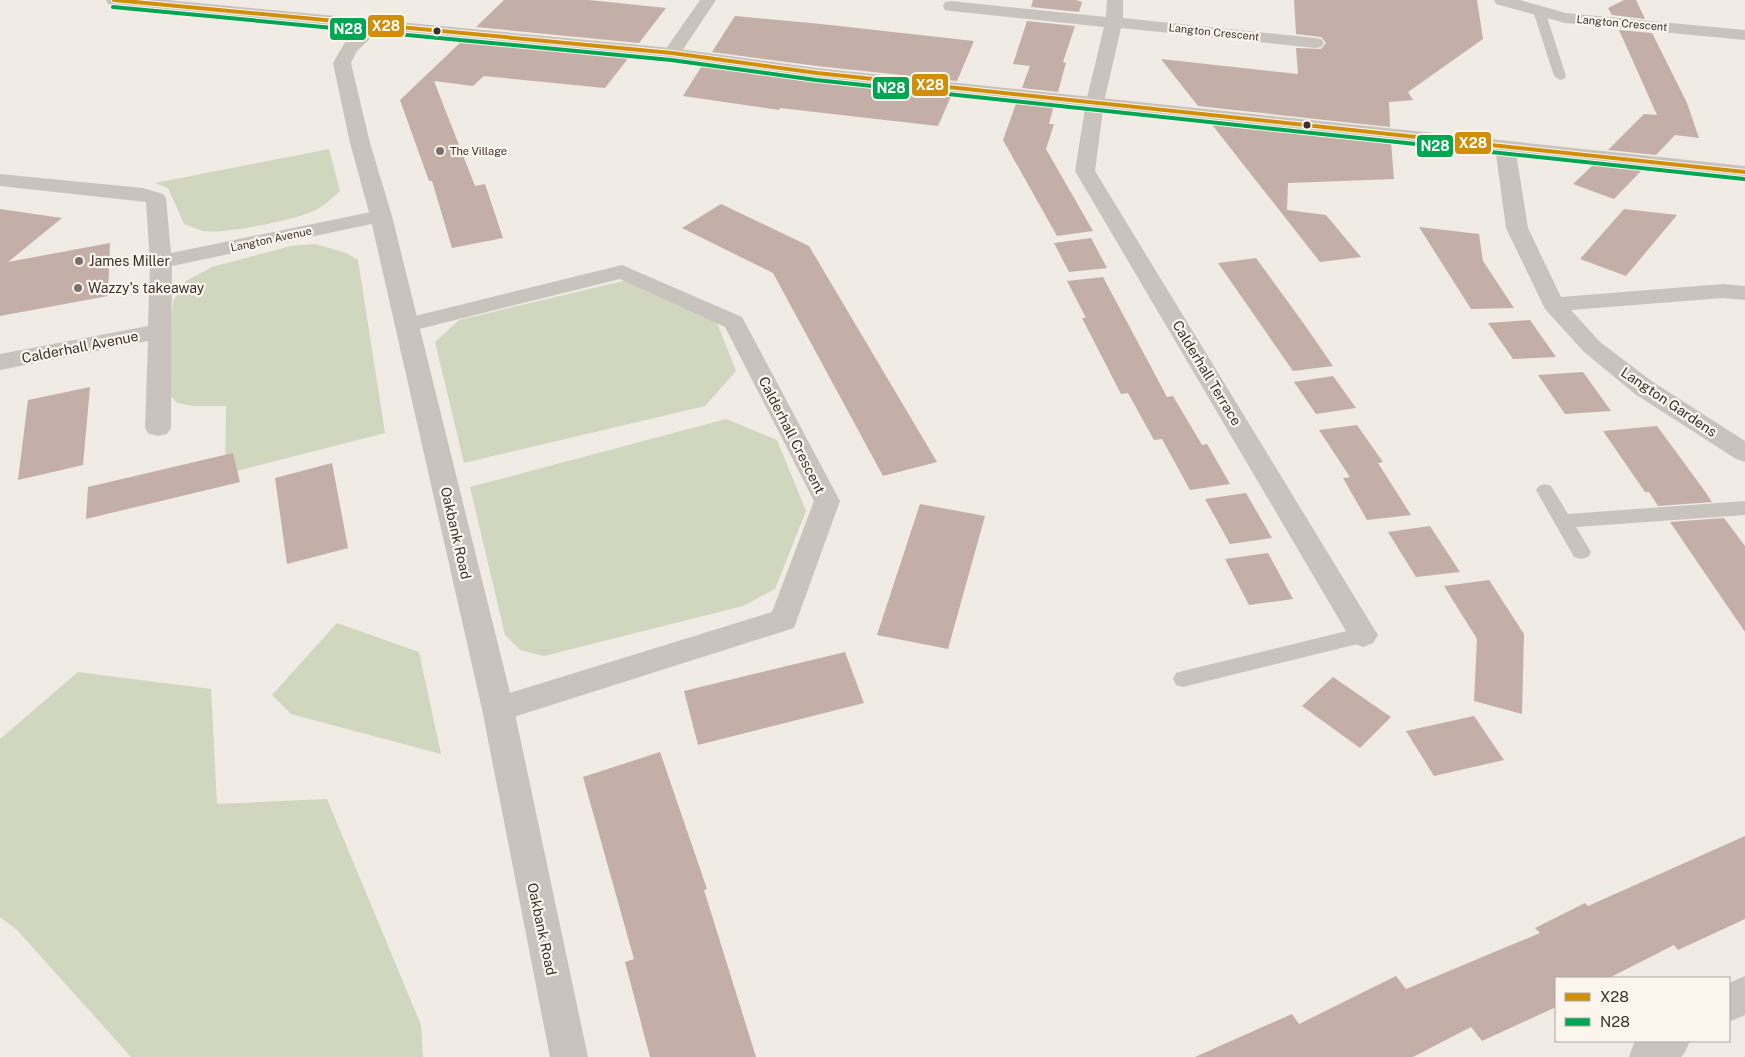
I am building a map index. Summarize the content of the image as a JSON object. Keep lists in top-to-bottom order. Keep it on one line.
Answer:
{"streets":{"street":["Langton Crescent","Langton Avenue","Calderhall Avenue","Calderhall Terrace","Langton Gardens","Calderhall Crescent","Oakbank Road"]},"crossings":[["Langton Avenue","Oakbank Road"],["Calderhall Crescent","Oakbank Road"]],"places":["The Village","James Miller","Wazzy's takeaway"],"lines":["transit line X28","transit line N28"],"legend":["X28","N28"]}
